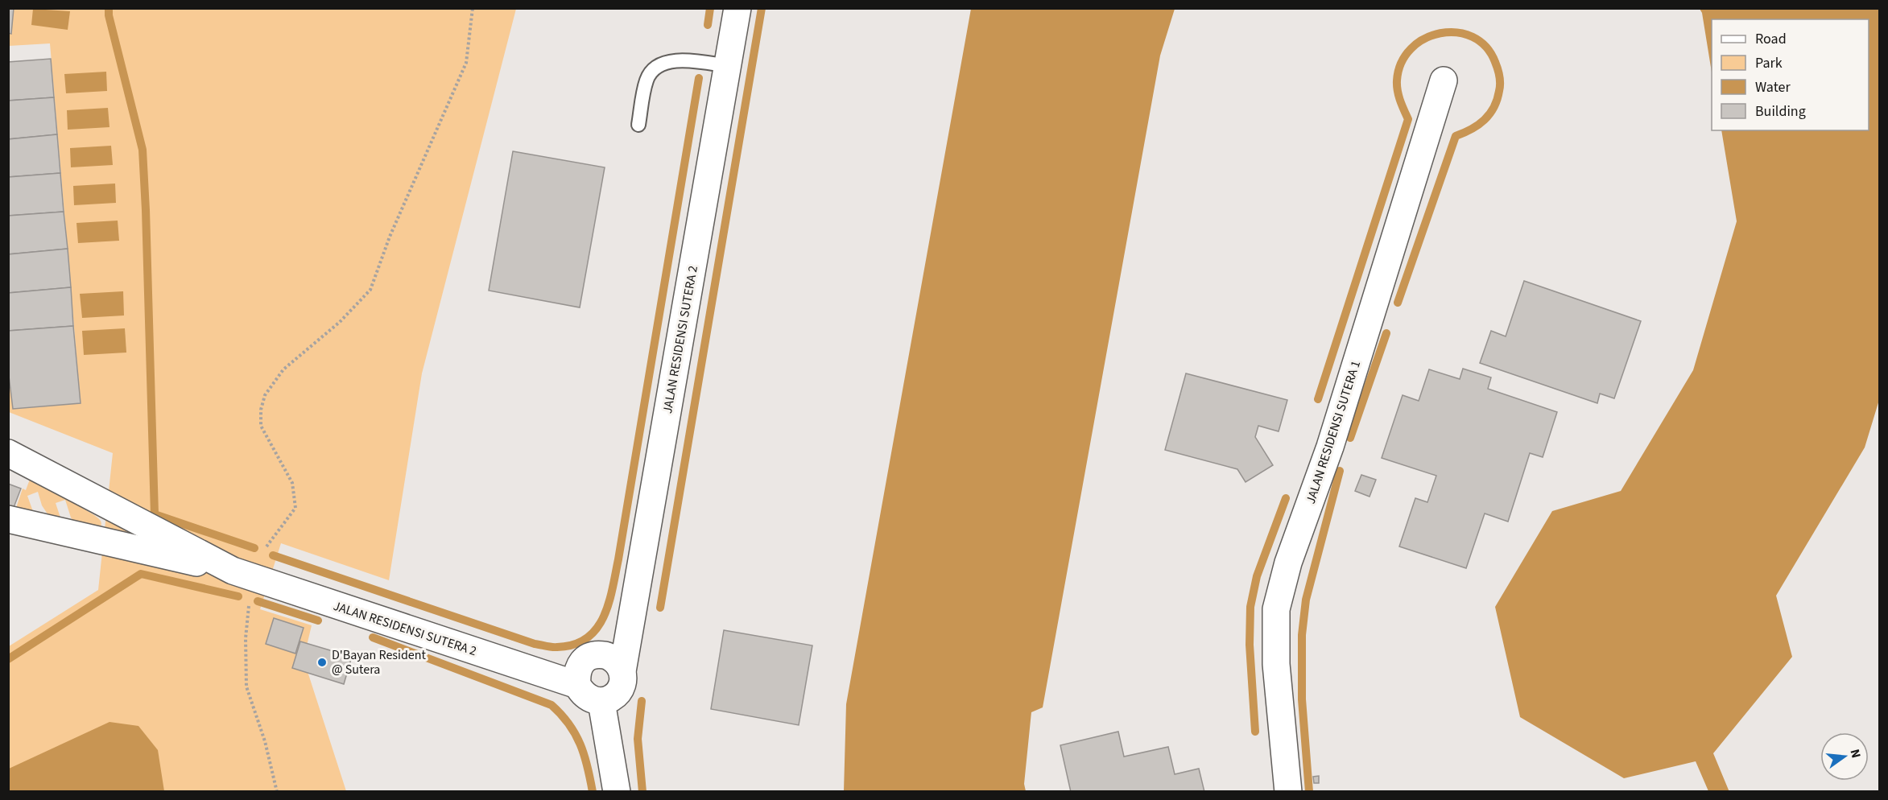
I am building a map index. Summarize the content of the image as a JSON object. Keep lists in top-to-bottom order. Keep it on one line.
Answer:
{"streets":{"street":["JALAN RESIDENSI SUTERA 2","JALAN RESIDENSI SUTERA 1"]},"places":["D'Bayan Resident @ Sutera"],"legend":["Road","Park","Water","Building"],"north":"right"}
